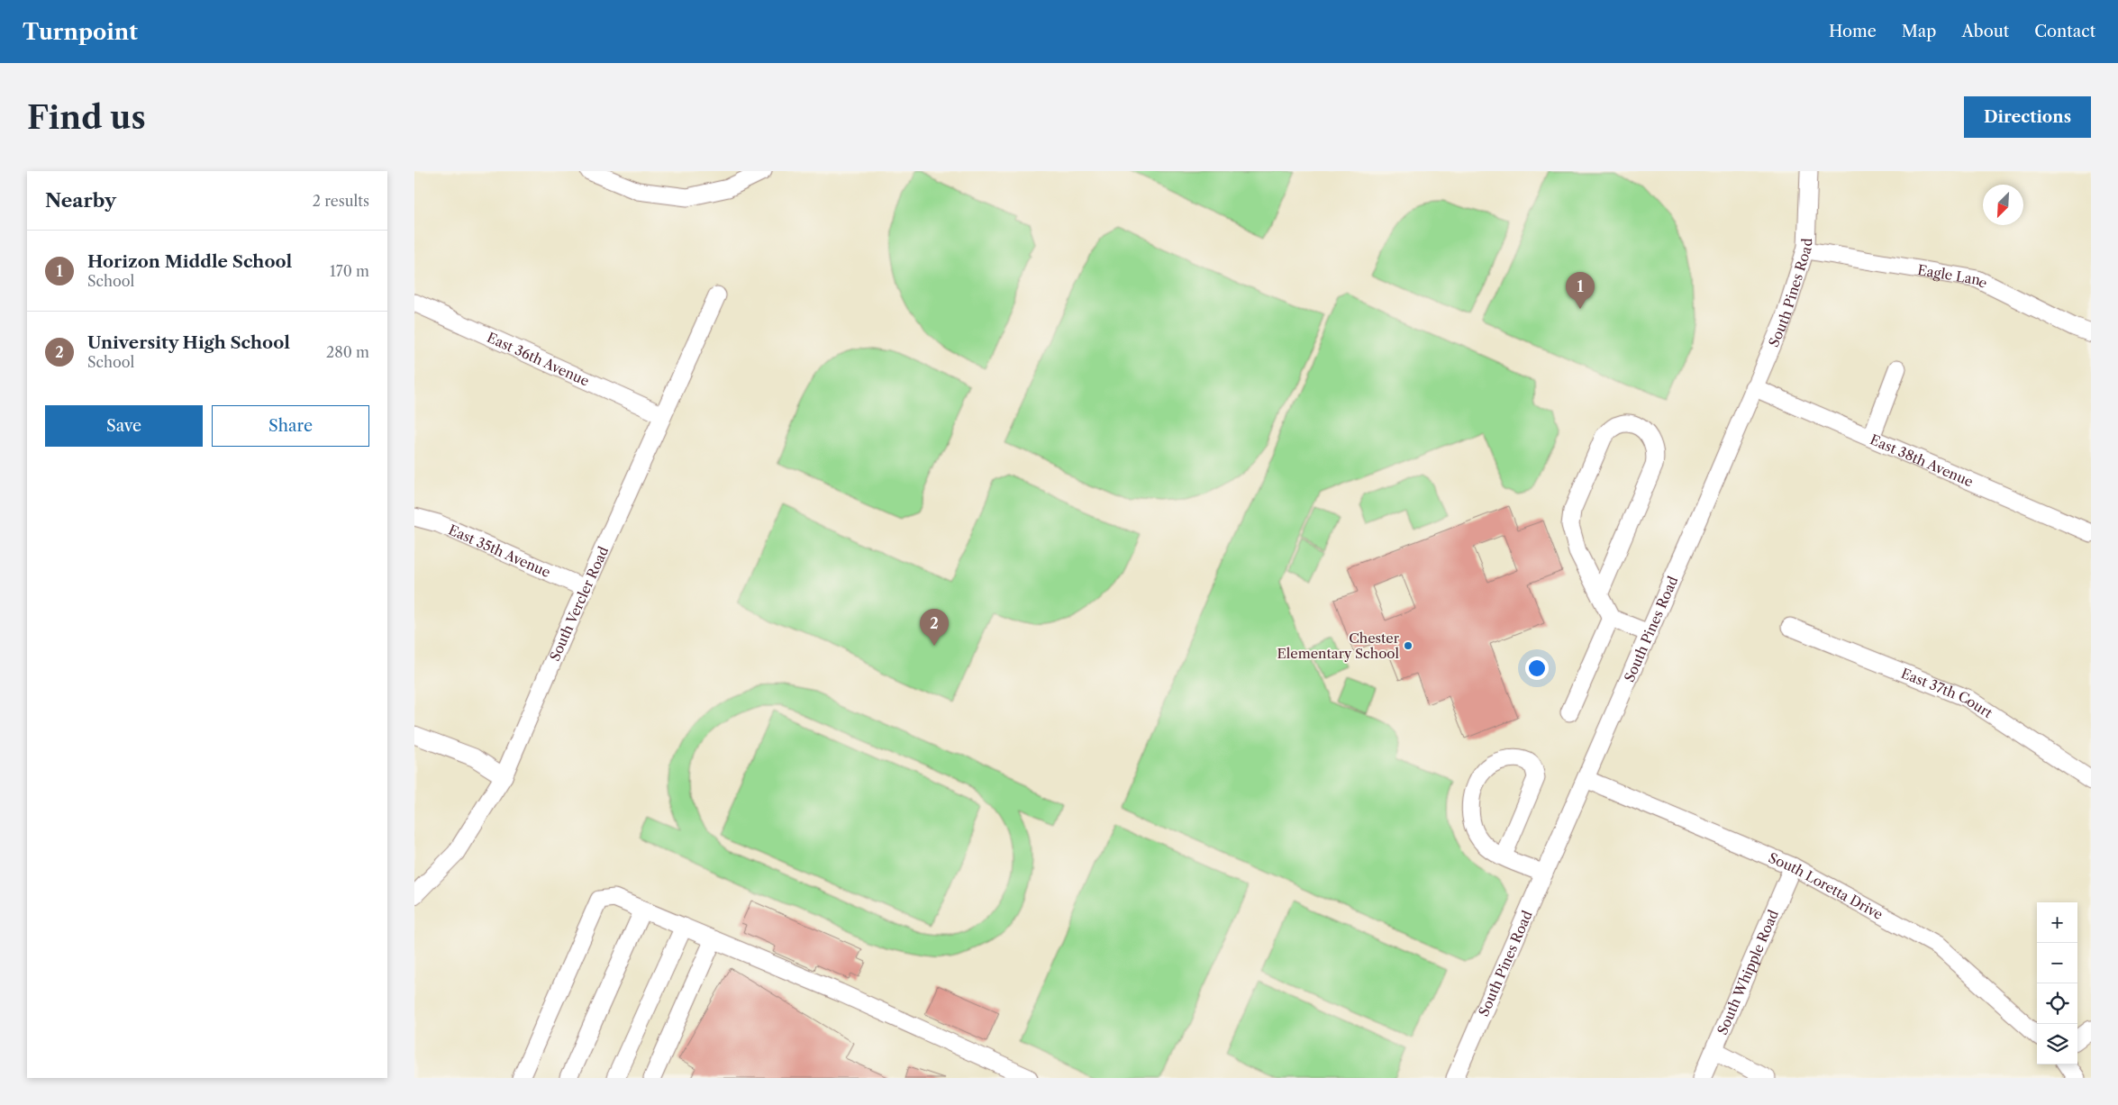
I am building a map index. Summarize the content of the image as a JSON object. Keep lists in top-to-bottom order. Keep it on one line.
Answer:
{"streets":{"street":["Eagle Lane","South Pines Road","East 36th Avenue","East 38th Avenue","East 35th Avenue","South Vercler Road","East 37th Court","South Loretta Drive","South Whipple Road"]},"crossings":[["Eagle Lane","South Pines Road"],["South Pines Road","East 38th Avenue"],["South Pines Road","South Loretta Drive"],["East 36th Avenue","South Vercler Road"],["East 35th Avenue","South Vercler Road"],["South Loretta Drive","South Whipple Road"]],"places":["Chester Elementary School"],"north":"bottom left","page":{"header":"Turnpoint","nav":["Home","Map","About","Contact"],"buttons":["Directions",["Save","Share"]],"title":"Find us","heading":["Nearby","2 results"],"list":[{"mark":"1","name":"Horizon Middle School","note":"School","value":"170 m"},{"mark":"2","name":"University High School","note":"School","value":"280 m"}],"pins":["1","2"],"map_buttons":["+","−"]}}
